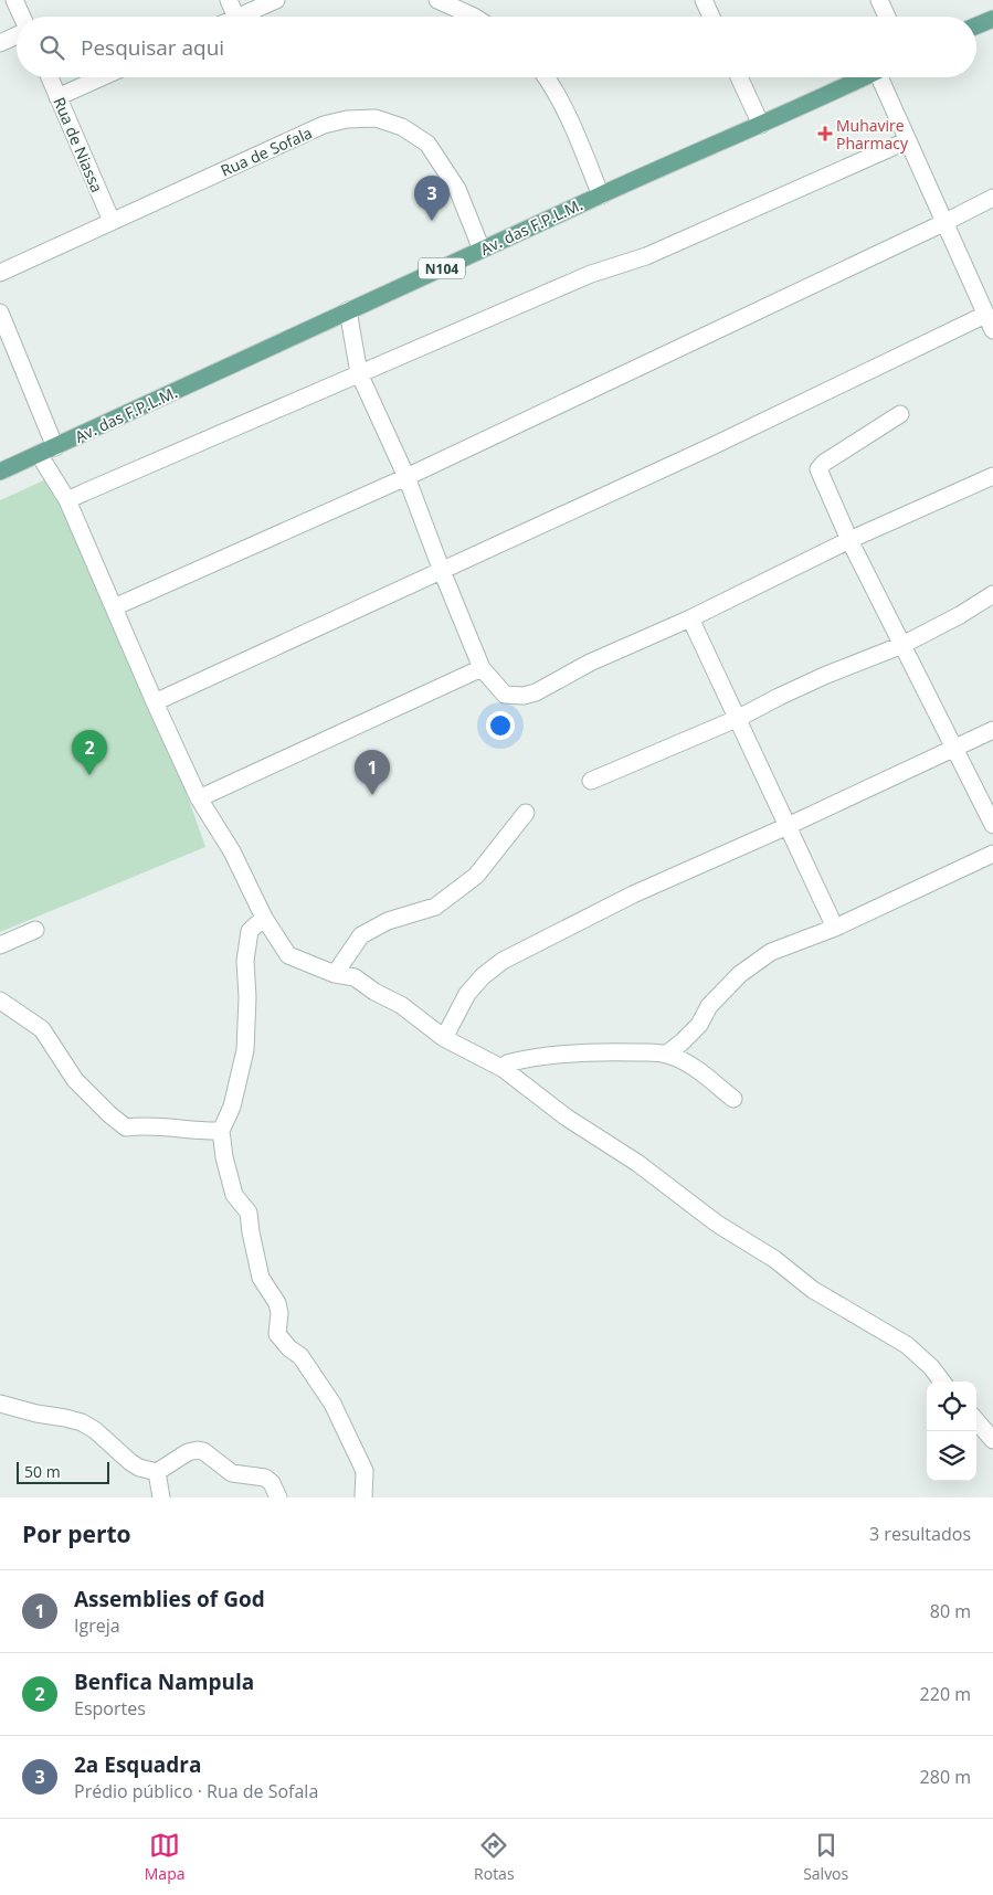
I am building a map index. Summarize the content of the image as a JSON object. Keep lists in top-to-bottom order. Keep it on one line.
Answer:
{"streets":{"main road":["Av. das F.P.L.M.","N104"],"street":["Rua de Niassa","Rua de Sofala"]},"crossings":[["Rua de Niassa","Rua de Sofala"],["Rua de Sofala","Av. das F.P.L.M."]],"places":{"health":["Muhavire Pharmacy"]},"scale_bar":"50 m","page":{"search":"Pesquisar aqui","pins":["3","2","1"],"scale":"50 m","heading":["Por perto","3 resultados"],"list":[{"mark":"1","name":"Assemblies of God","note":"Igreja","value":"80 m"},{"mark":"2","name":"Benfica Nampula","note":"Esportes","value":"220 m"},{"mark":"3","name":"2a Esquadra","note":"Prédio público · Rua de Sofala","value":"280 m"}],"nav":["Mapa","Rotas","Salvos"]}}
